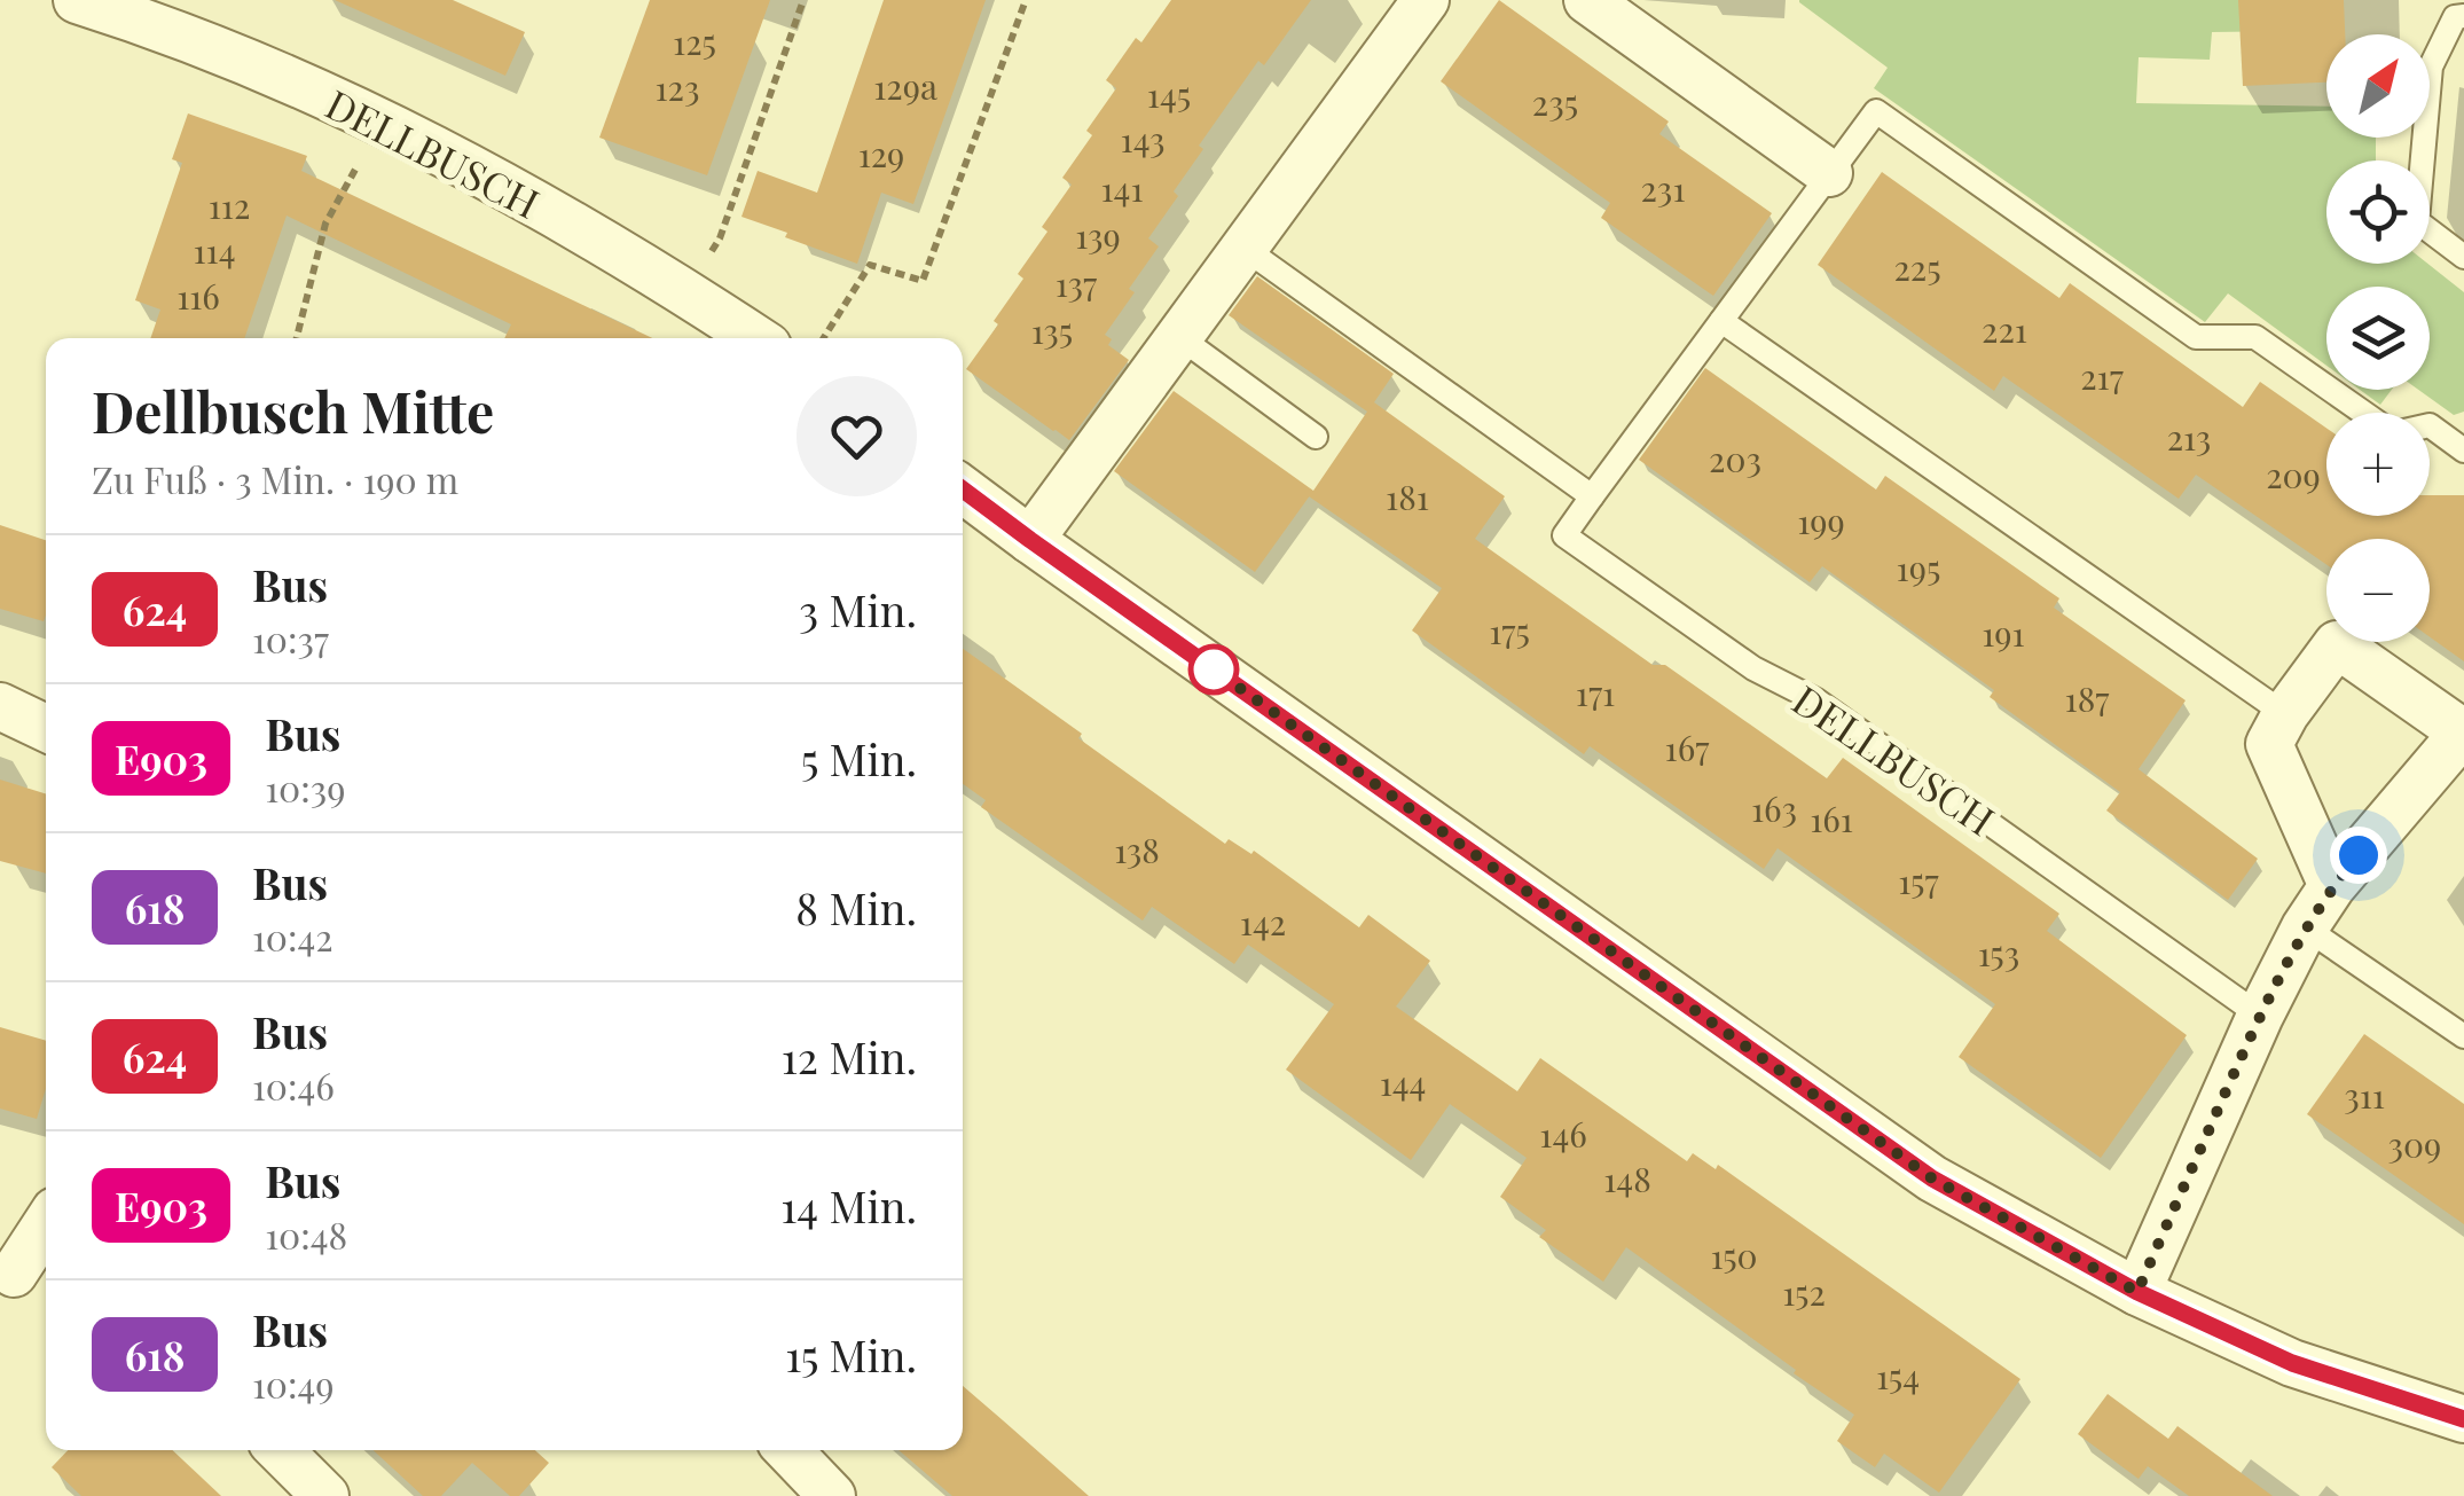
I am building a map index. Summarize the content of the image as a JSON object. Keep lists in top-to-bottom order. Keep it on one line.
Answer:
{"streets":{"street":["DELLBUSCH"]},"lines":["bus line 624"],"house_numbers":["125","129a","123","145","235","143","129","141","231","112","139","114","225","137","116","221","135","217","213","203","209","181","199","195","175","191","171","187","167","163","161","138","157","142","153","144","311","146","309","148","150","152","154"],"north":"top right","page":{"map_buttons":["+","−"],"heading":["Dellbusch Mitte","Zu Fuß · 3 Min. · 190 m"],"list":[{"mark":"624","name":"Bus","note":"10:37","value":"3 Min."},{"mark":"E903","name":"Bus","note":"10:39","value":"5 Min."},{"mark":"618","name":"Bus","note":"10:42","value":"8 Min."},{"mark":"624","name":"Bus","note":"10:46","value":"12 Min."},{"mark":"E903","name":"Bus","note":"10:48","value":"14 Min."},{"mark":"618","name":"Bus","note":"10:49","value":"15 Min."}]}}
